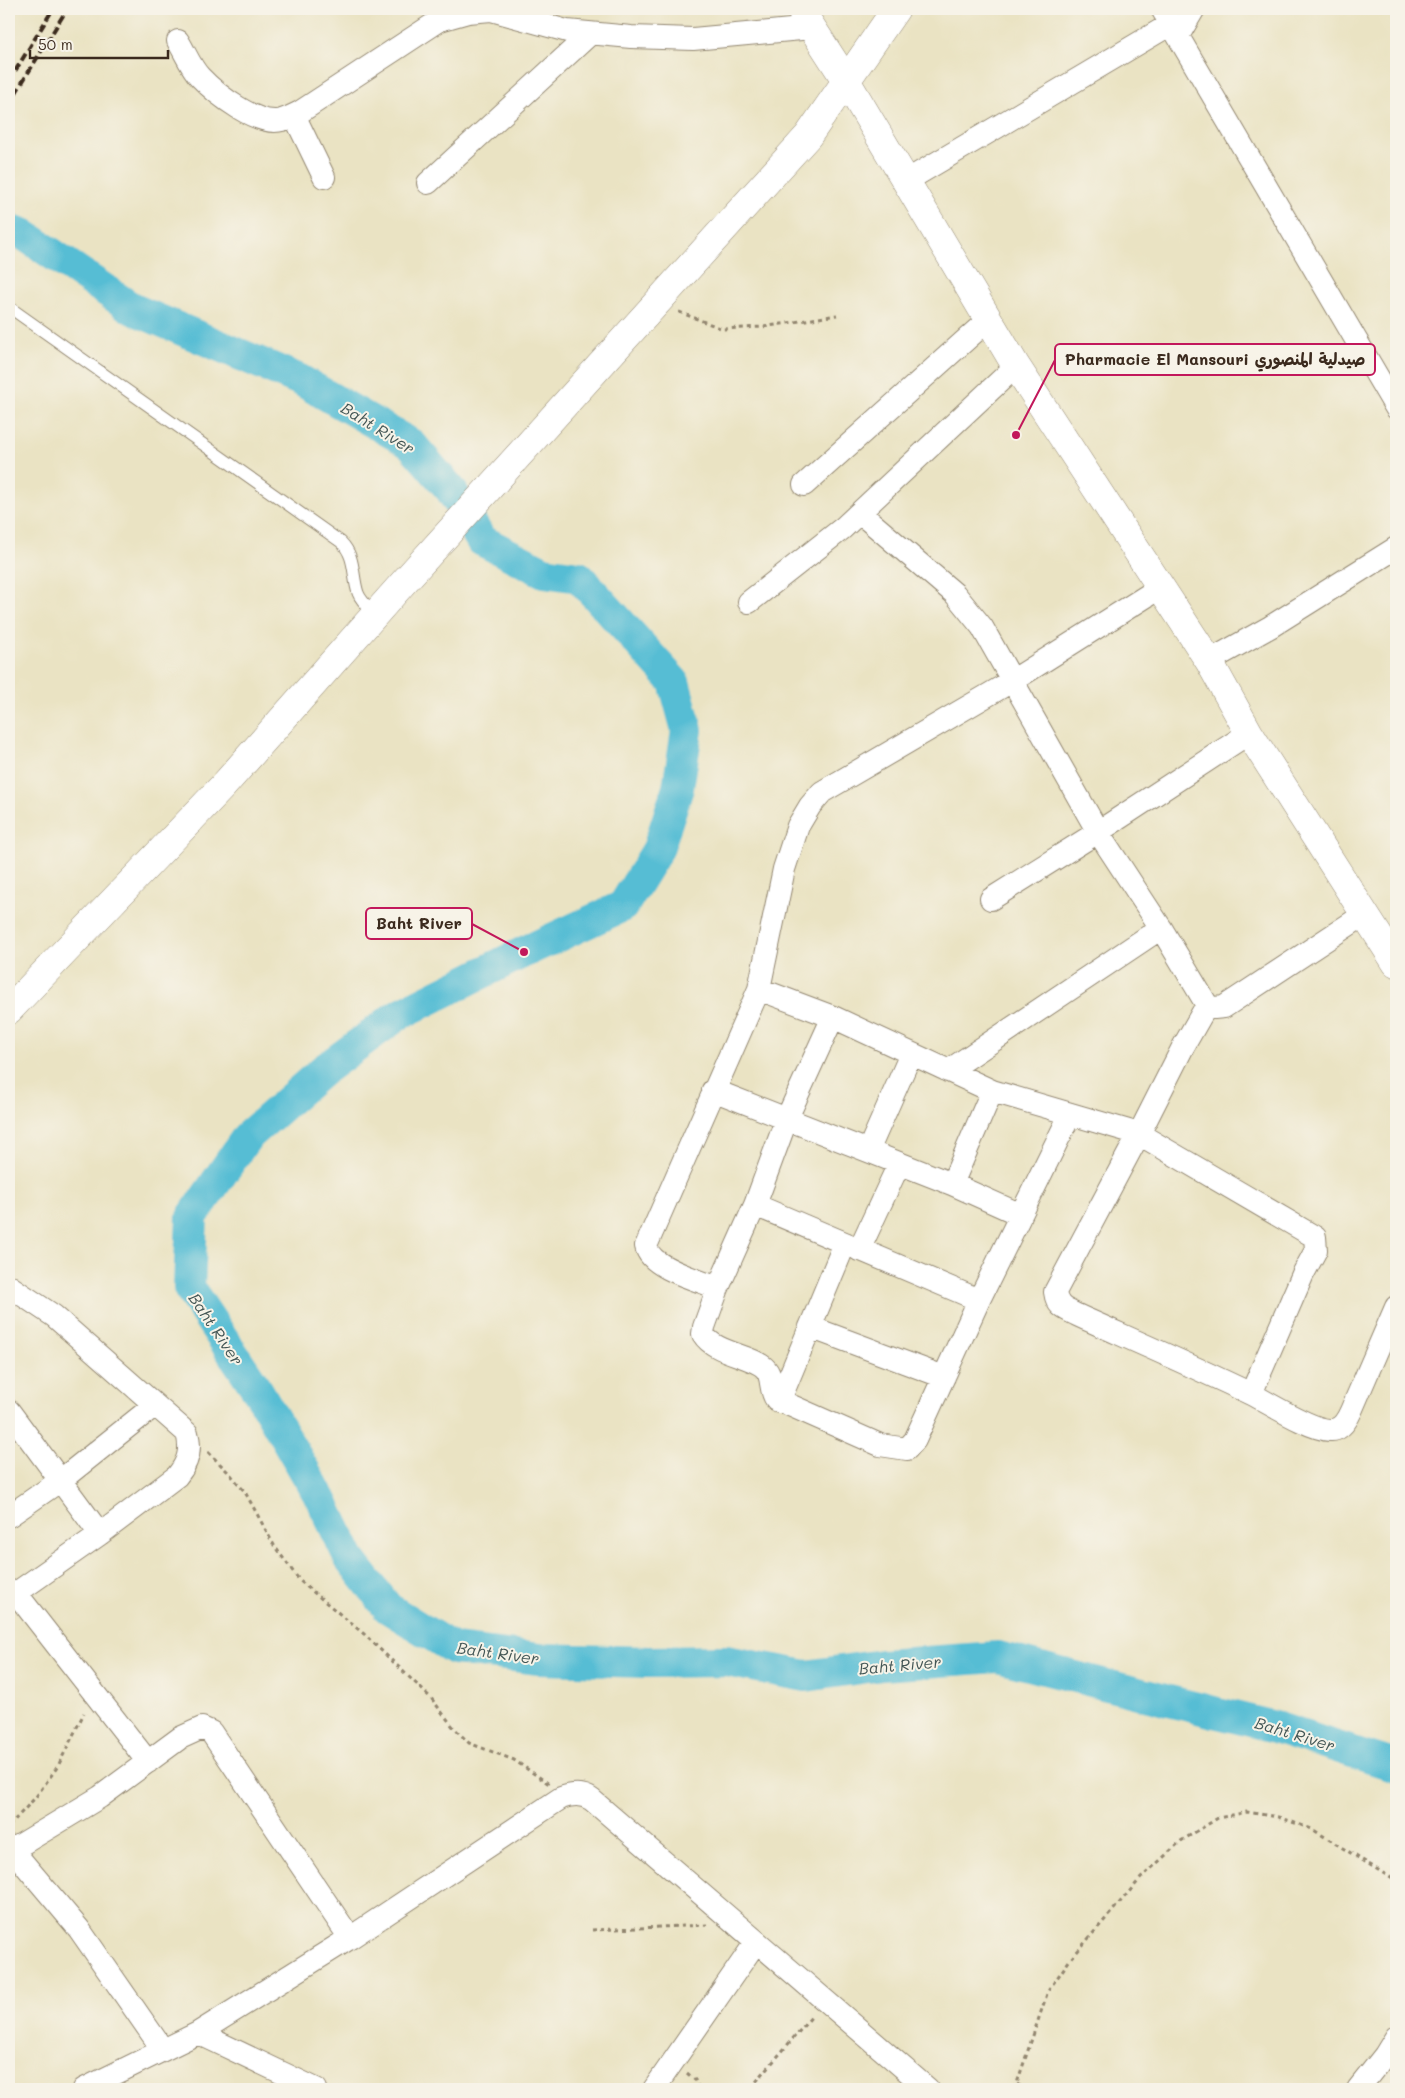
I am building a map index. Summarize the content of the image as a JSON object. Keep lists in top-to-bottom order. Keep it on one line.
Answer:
{"water":["Baht River"],"places":["Pharmacie El Mansouri صيدلية المنصوري","Baht River"],"scale_bar":"50 m"}
